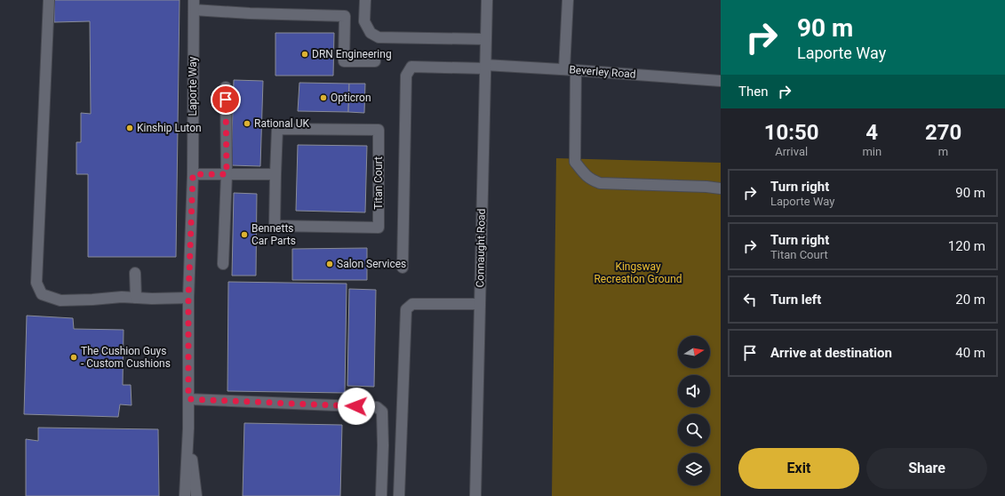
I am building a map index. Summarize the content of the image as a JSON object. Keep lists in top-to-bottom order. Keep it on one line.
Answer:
{"streets":{"street":["Beverley Road","Laporte Way","Titan Court","Connaught Road"]},"crossings":[["Beverley Road","Connaught Road"]],"parks":["Kingsway Recreation Ground"],"places":["DRN Engineering","Opticron","Rational UK","Kinship Luton","Bennetts Car Parts","Salon Services","The Cushion Guys - Custom Cushions"],"north":"right","page":{"turn":["90 m","Laporte Way"],"then":"Then","eta":["10:50","Arrival","4","min","270","m"],"list":[{"name":"Turn right","note":"Laporte Way","value":"90 m"},{"name":"Turn right","note":"Titan Court","value":"120 m"},{"name":"Turn left","value":"20 m"},{"name":"Arrive at destination","value":"40 m"}],"buttons":["Exit","Share"]}}
